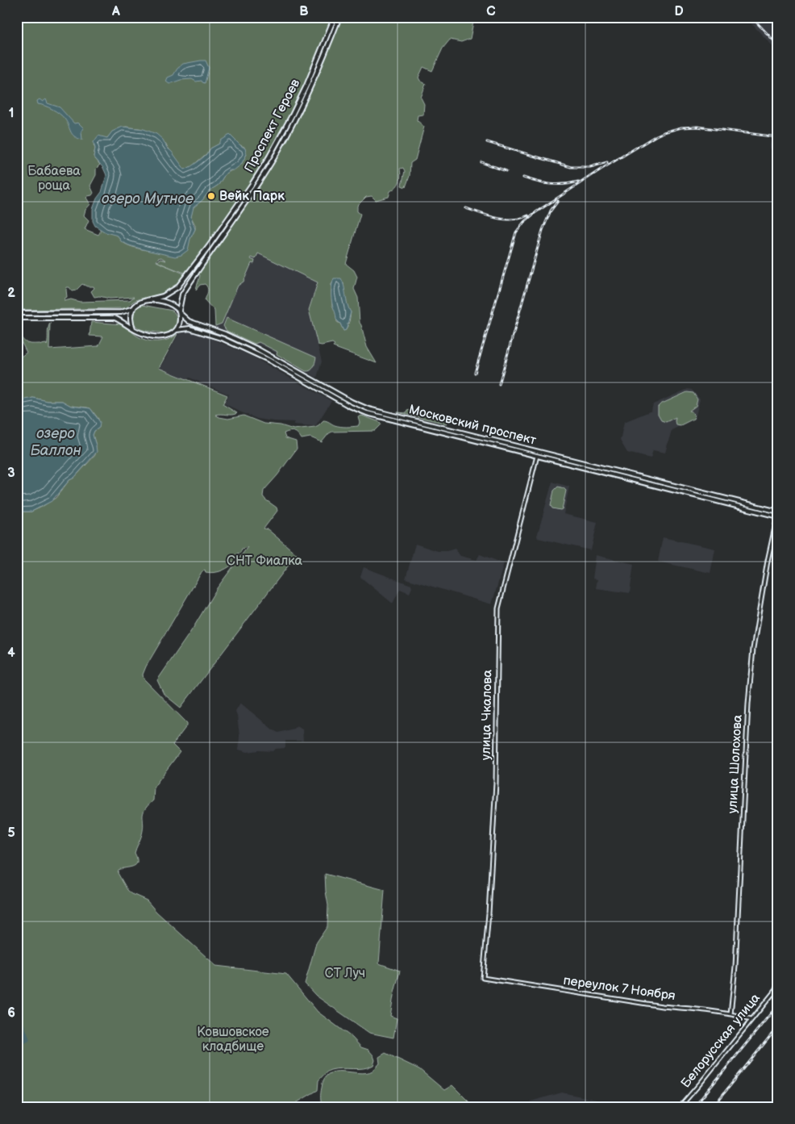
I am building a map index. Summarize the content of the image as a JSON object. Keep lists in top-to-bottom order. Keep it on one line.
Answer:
{"streets":{"main road":["Проспект Героев","Московский проспект"],"street":["улица Чкалова","улица Шолохова","переулок 7 Ноября","Белорусская улица"]},"crossings":[["Проспект Героев","Московский проспект"],["Московский проспект","улица Чкалова"],["Московский проспект","улица Шолохова"],["улица Чкалова","переулок 7 Ноября"],["улица Шолохова","переулок 7 Ноября"],["переулок 7 Ноября","Белорусская улица"]],"water":["озеро Мутное","озеро Баллон"],"parks":["Бабаева роща","СНТ Фиалка","СТ Луч","Ковшовское кладбище"],"places":["Вейк Парк"],"grid":{"columns":["A","B","C","D"],"rows":["1","2","3","4","5","6"]}}
